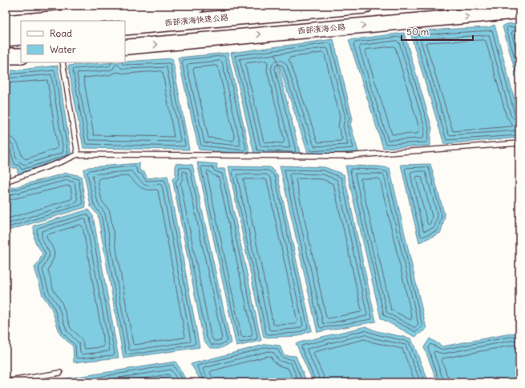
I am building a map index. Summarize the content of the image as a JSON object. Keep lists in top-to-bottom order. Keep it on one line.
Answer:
{"streets":{"highway":["西部濱海快速公路"],"main road":["西部濱海公路"]},"one_way":["西部濱海公路"],"legend":["Road","Water"],"scale_bar":"50 m"}
